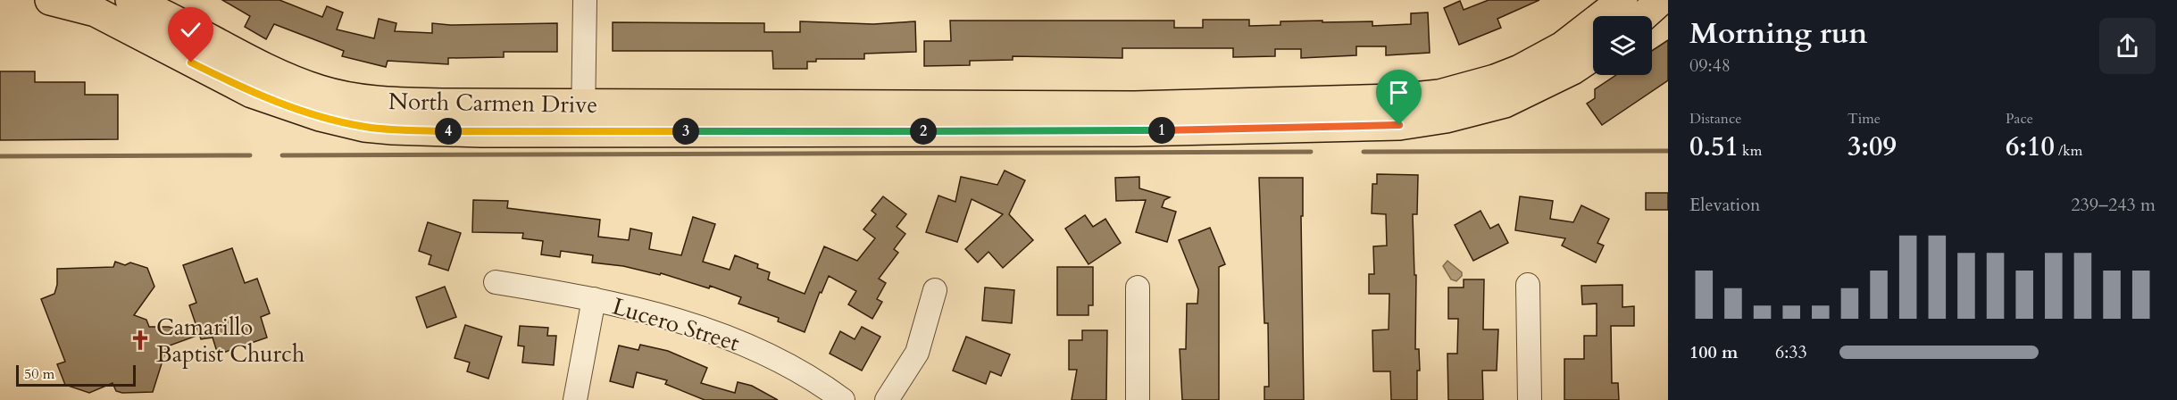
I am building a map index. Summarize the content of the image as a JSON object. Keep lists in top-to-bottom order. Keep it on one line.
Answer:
{"streets":{"main road":["North Carmen Drive"],"street":["Lucero Street"]},"places":{"church":["Camarillo Baptist Church"]},"scale_bar":"50 m","page":{"heading":["Morning run","09:48"],"stats":[["Distance","0.51 km"],["Time","3:09"],["Pace","6:10 /km"]],"pins":["1","2","3","4"],"chart":["Elevation","239–243 m"],"list":[{"name":"100 m","note":"6:33"}],"scale":"50 m"}}
